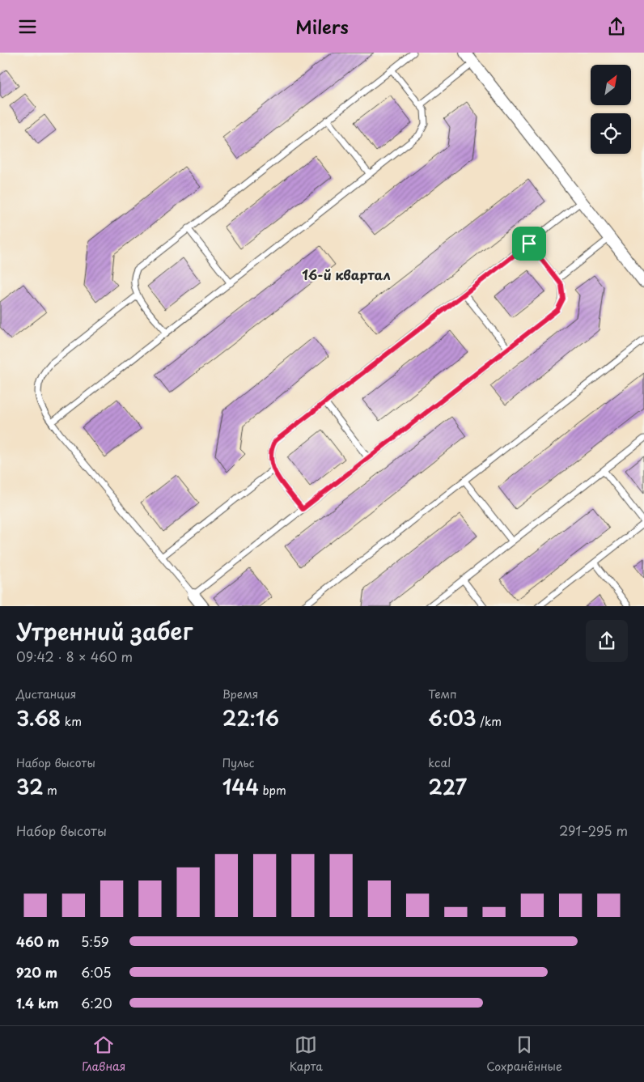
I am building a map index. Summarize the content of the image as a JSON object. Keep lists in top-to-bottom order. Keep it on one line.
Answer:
{"districts":["16-й квартал"],"north":"top right","page":{"header":"Milers","heading":["Утренний забег","09:42 · 8 × 460 m"],"stats":[["Дистанция","3.68 km"],["Время","22:16"],["Темп","6:03 /km"],["Набор высоты","32 m"],["Пульс","144 bpm"],["kcal","227"]],"chart":["Набор высоты","291–295 m"],"list":[{"name":"460 m","note":"5:59"},{"name":"920 m","note":"6:05"},{"name":"1.4 km","note":"6:20"}],"tabs":["Главная","Карта","Сохранённые"]}}
